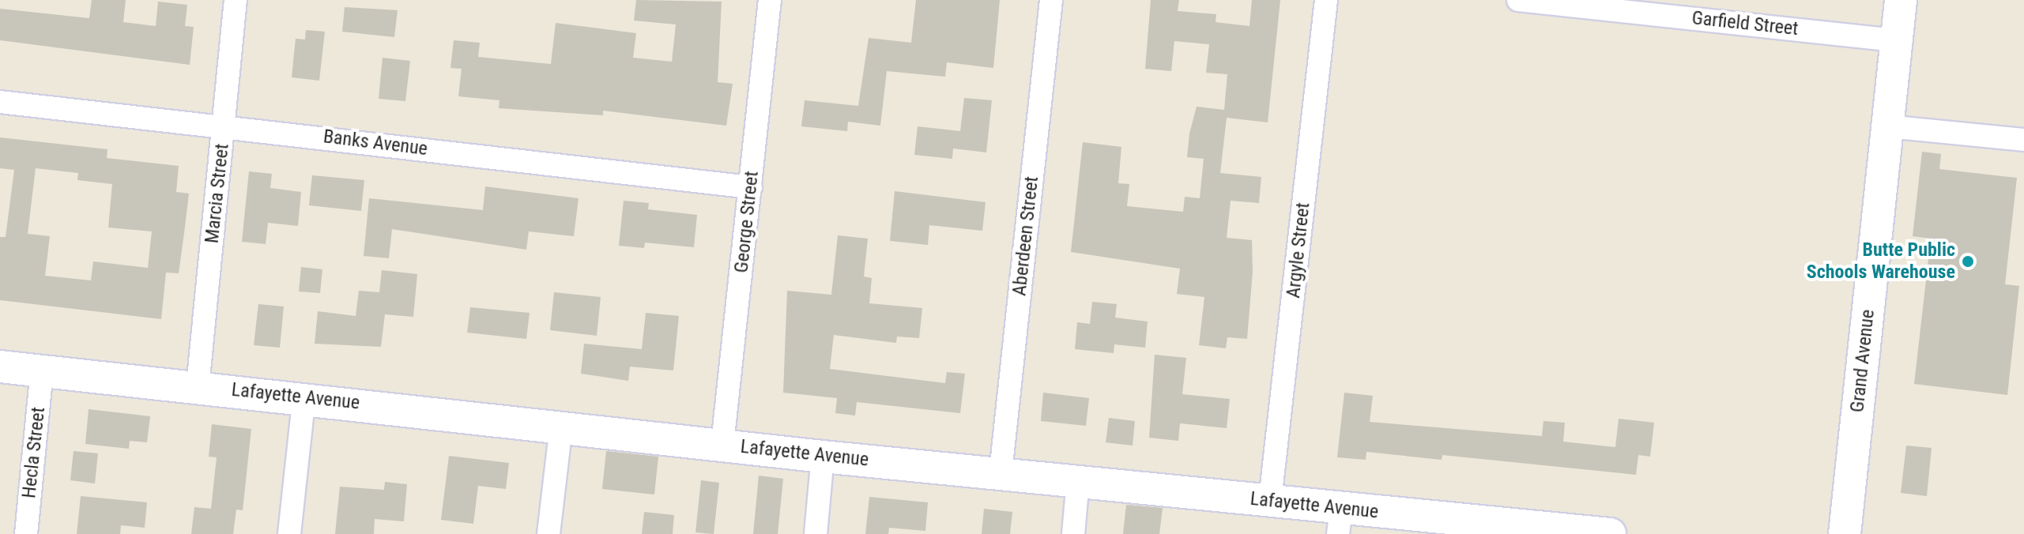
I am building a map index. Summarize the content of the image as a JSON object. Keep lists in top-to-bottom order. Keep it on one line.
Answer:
{"streets":{"street":["Garfield Street","Banks Avenue","Marcia Street","George Street","Aberdeen Street","Argyle Street","Grand Avenue","Lafayette Avenue","Hecla Street"]},"crossings":[["Garfield Street","Grand Avenue"],["Banks Avenue","Marcia Street"],["Banks Avenue","George Street"],["Marcia Street","Lafayette Avenue"],["George Street","Lafayette Avenue"],["Aberdeen Street","Lafayette Avenue"],["Argyle Street","Lafayette Avenue"],["Lafayette Avenue","Hecla Street"]],"places":["Butte Public Schools Warehouse"]}
